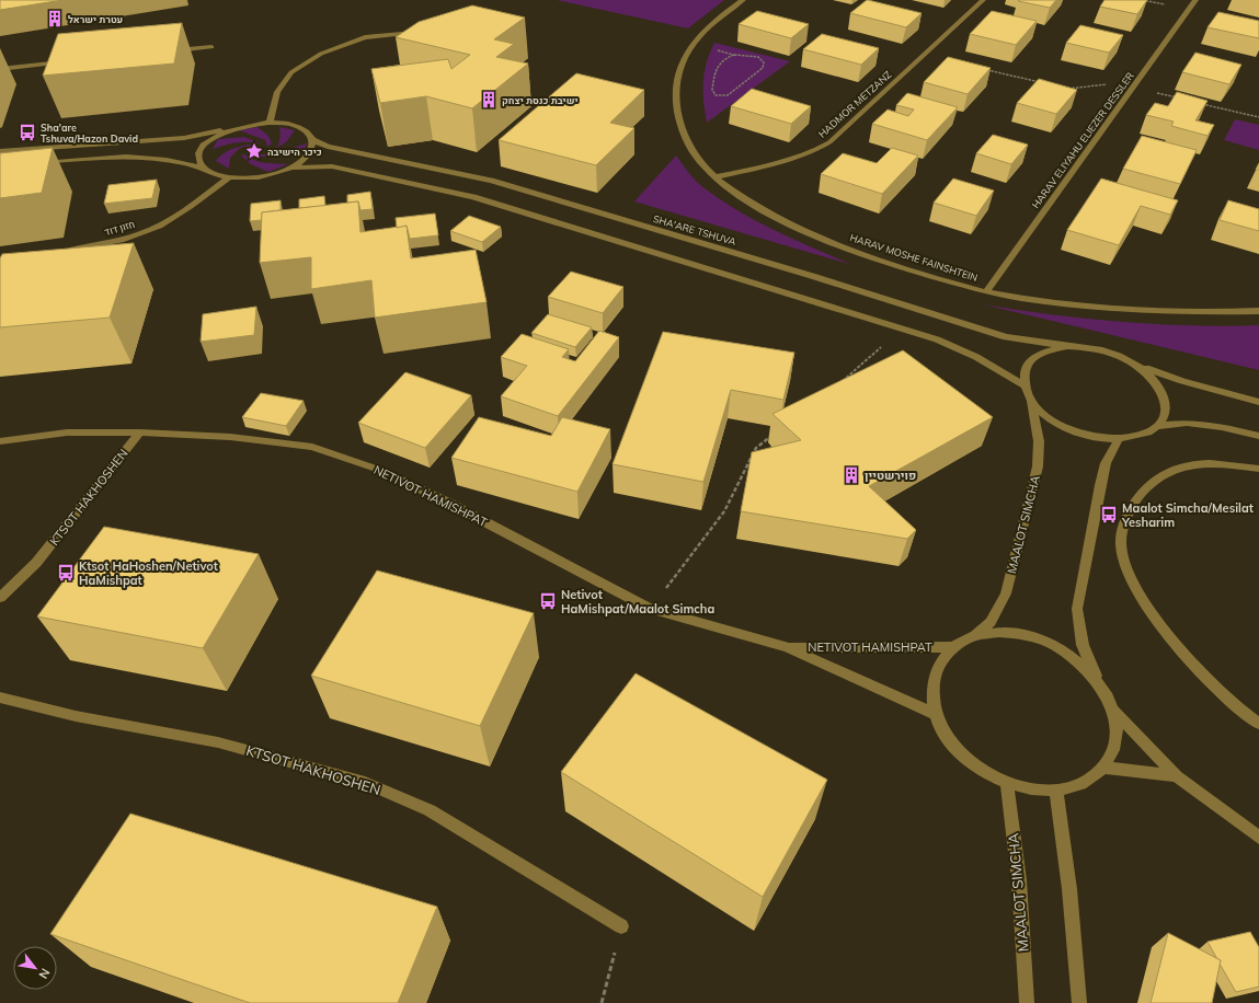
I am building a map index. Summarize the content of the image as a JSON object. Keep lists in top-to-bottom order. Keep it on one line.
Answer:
{"streets":{"street":["HADMOR METZANZ","HARAV ELIYAHU ELIEZER DESSLER","חזון דוד","SHA'ARE TSHUVA","HARAV MOSHE FAINSHTEIN","NETIVOT HAMISHPAT","KTSOT HAKHOSHEN","MAALOT SIMCHA"]},"crossings":[["HADMOR METZANZ","HARAV MOSHE FAINSHTEIN"],["HARAV ELIYAHU ELIEZER DESSLER","HARAV MOSHE FAINSHTEIN"],["SHA'ARE TSHUVA","MAALOT SIMCHA"],["NETIVOT HAMISHPAT","KTSOT HAKHOSHEN"]],"places":{"building":["עטרת ישראל","ישיבת כנסת יצחק","פוירשטיין"],"bus stop":["Sha'are Tshuva/Hazon David","Maalot Simcha/Mesilat Yesharim","Ktsot HaHoshen/Netivot HaMishpat","Netivot HaMishpat/Maalot Simcha"],"place":["כיכר הישיבה"]},"north":"bottom right"}
